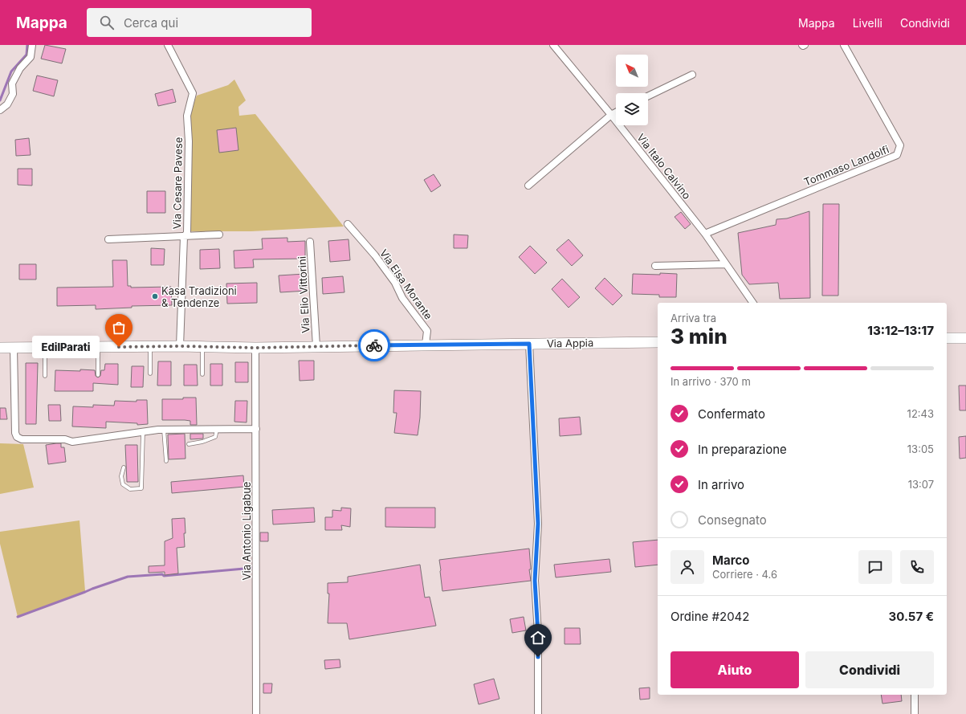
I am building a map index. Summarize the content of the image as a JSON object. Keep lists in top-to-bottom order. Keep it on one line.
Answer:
{"streets":{"main road":["Via Appia"],"street":["Tommaso Landolfi","Via Italo Calvino","Via Cesare Pavese","Via Elsa Morante","Via Elio Vittorini","Via Antonio Ligabue"]},"crossings":[["Tommaso Landolfi","Via Italo Calvino"],["Via Cesare Pavese","Via Appia"],["Via Elsa Morante","Via Appia"],["Via Elio Vittorini","Via Appia"],["Via Appia","Via Antonio Ligabue"]],"places":["Kasa Tradizioni & Tendenze","EdilParati"],"north":"top left","page":{"header":"Mappa","search":"Cerca qui","nav":["Mappa","Livelli","Condividi"],"heading":["3 min","Arriva tra","13:12–13:17"],"panel":["Marco","Corriere · 4.6","Ordine #2042","30.57 €"],"bubble":"EdilParati","bar":"In arrivo · 370 m","list":[["Confermato","12:43"],["In preparazione","13:05"],["In arrivo","13:07"],"Consegnato"],"buttons":["Aiuto","Condividi"]}}
